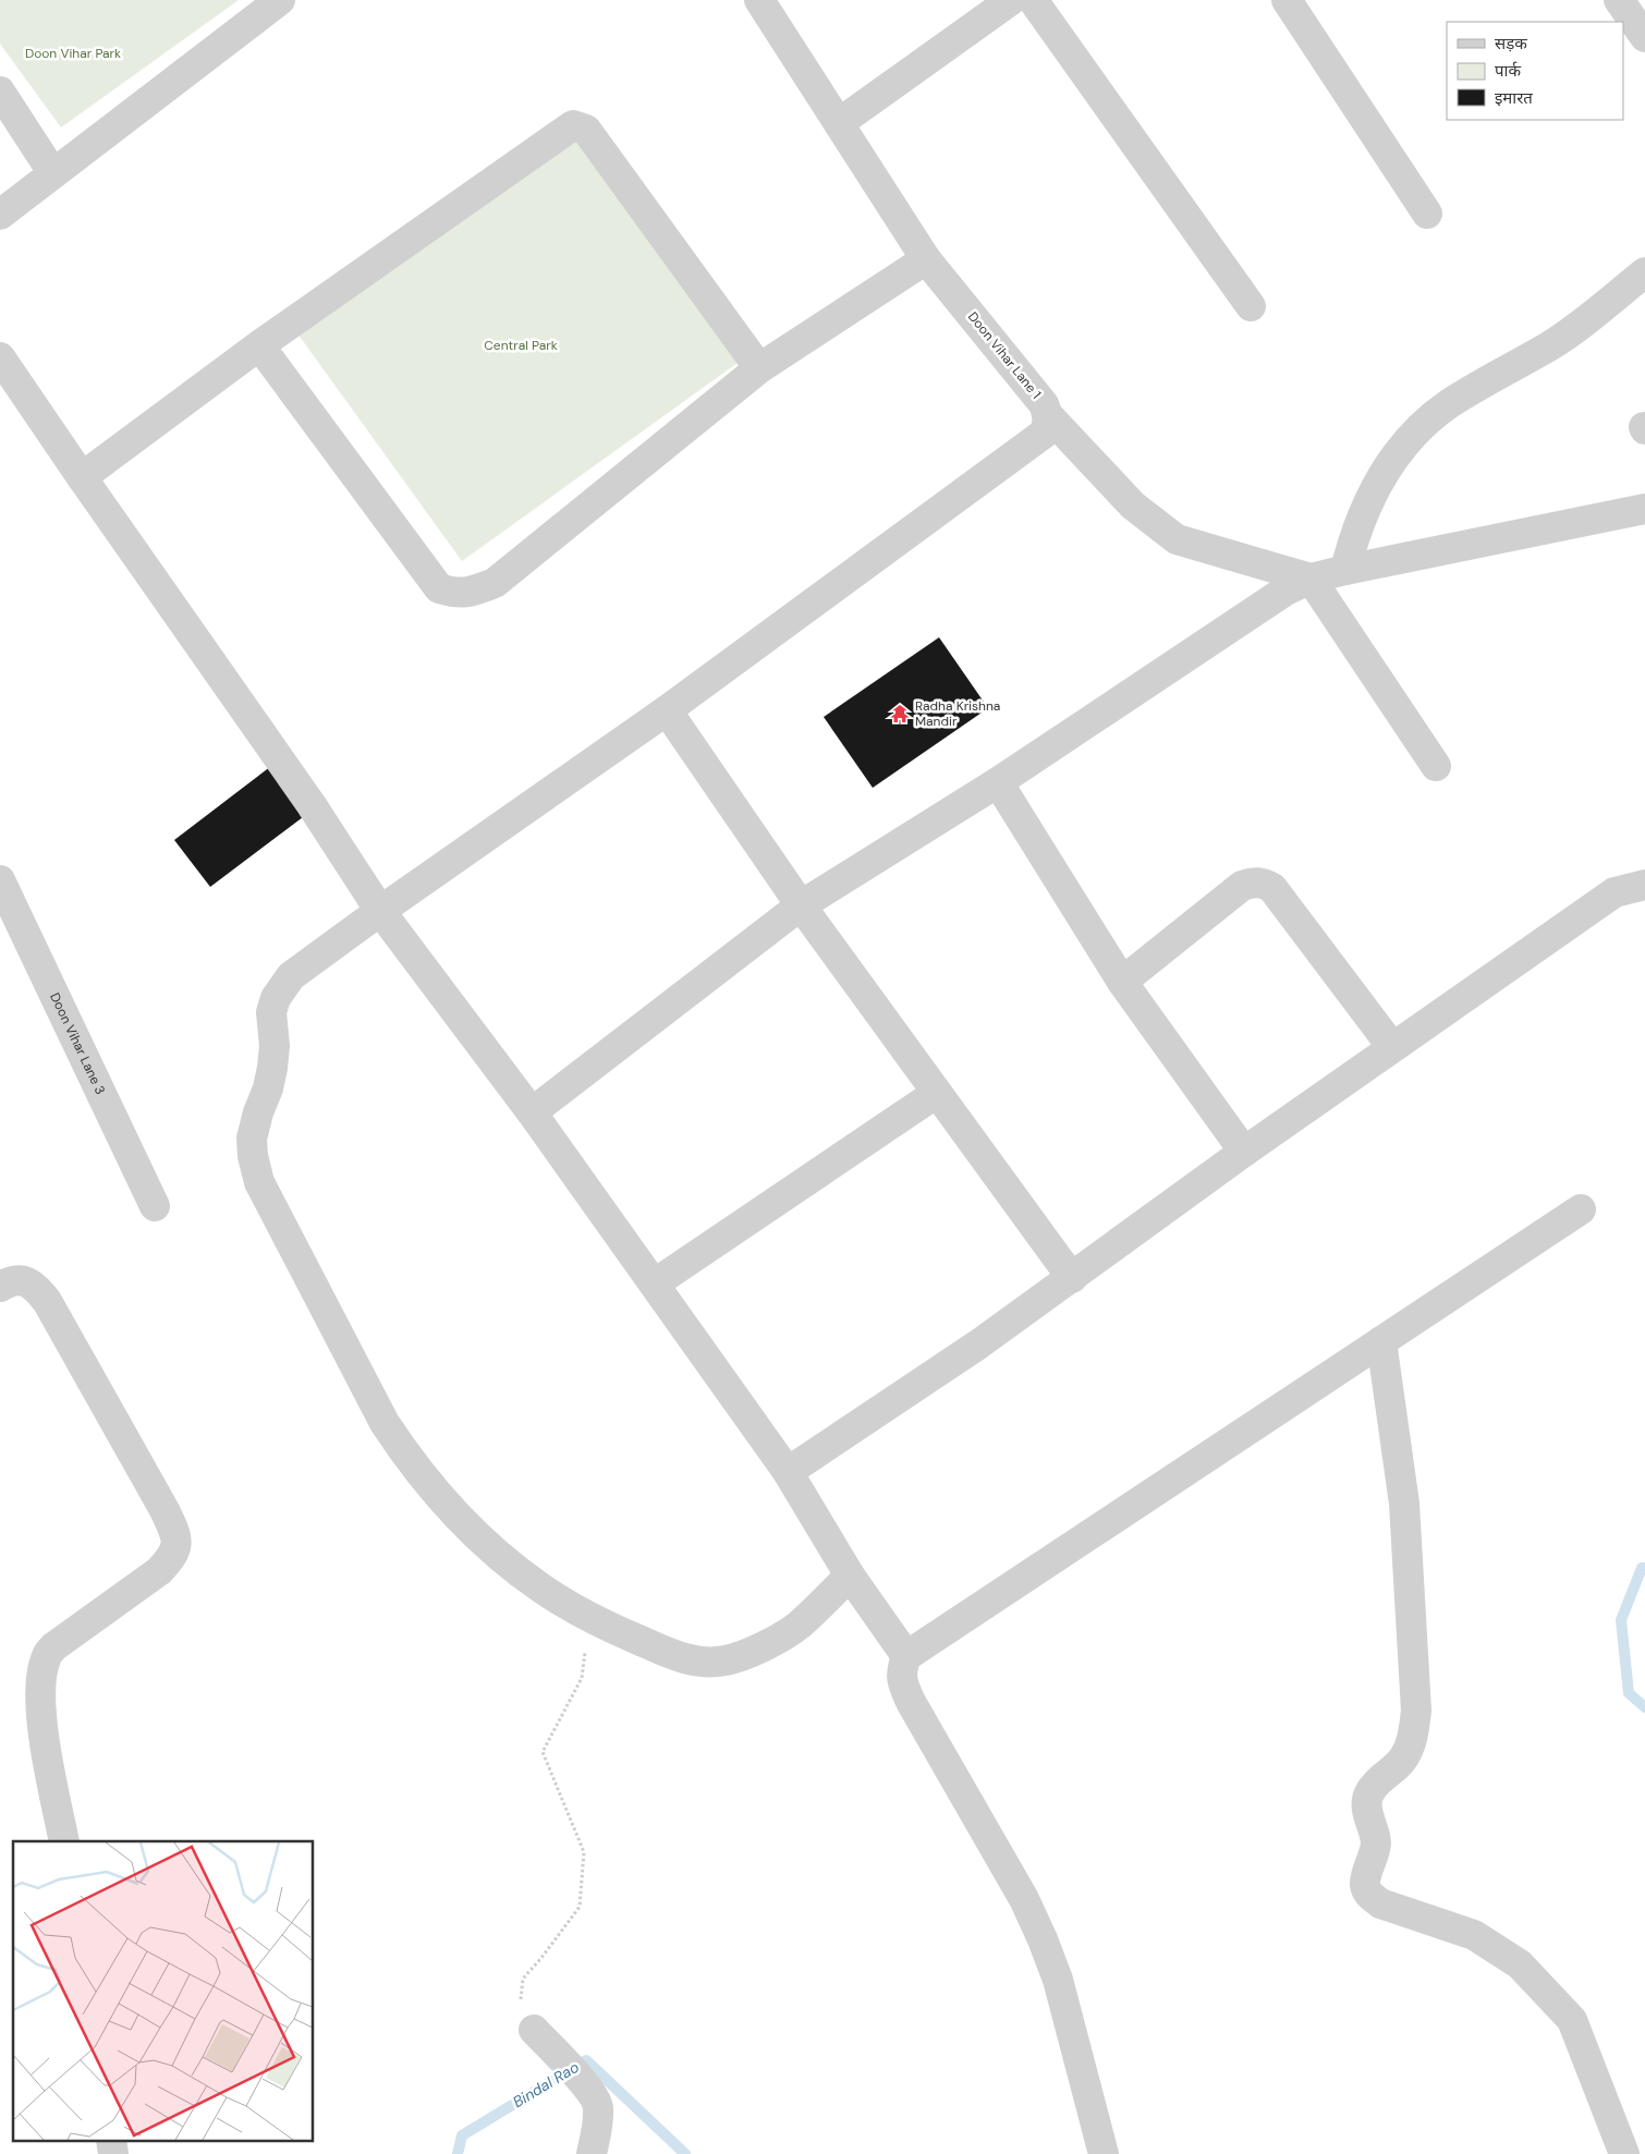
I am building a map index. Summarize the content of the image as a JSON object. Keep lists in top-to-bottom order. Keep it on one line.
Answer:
{"streets":{"street":["Doon Vihar Lane 1","Doon Vihar Lane 3"]},"water":["Bindal Rao"],"parks":["Doon Vihar Park","Central Park"],"places":{"temple":["Radha Krishna Mandir"]},"legend":["सड़क","पार्क","इमारत"]}
